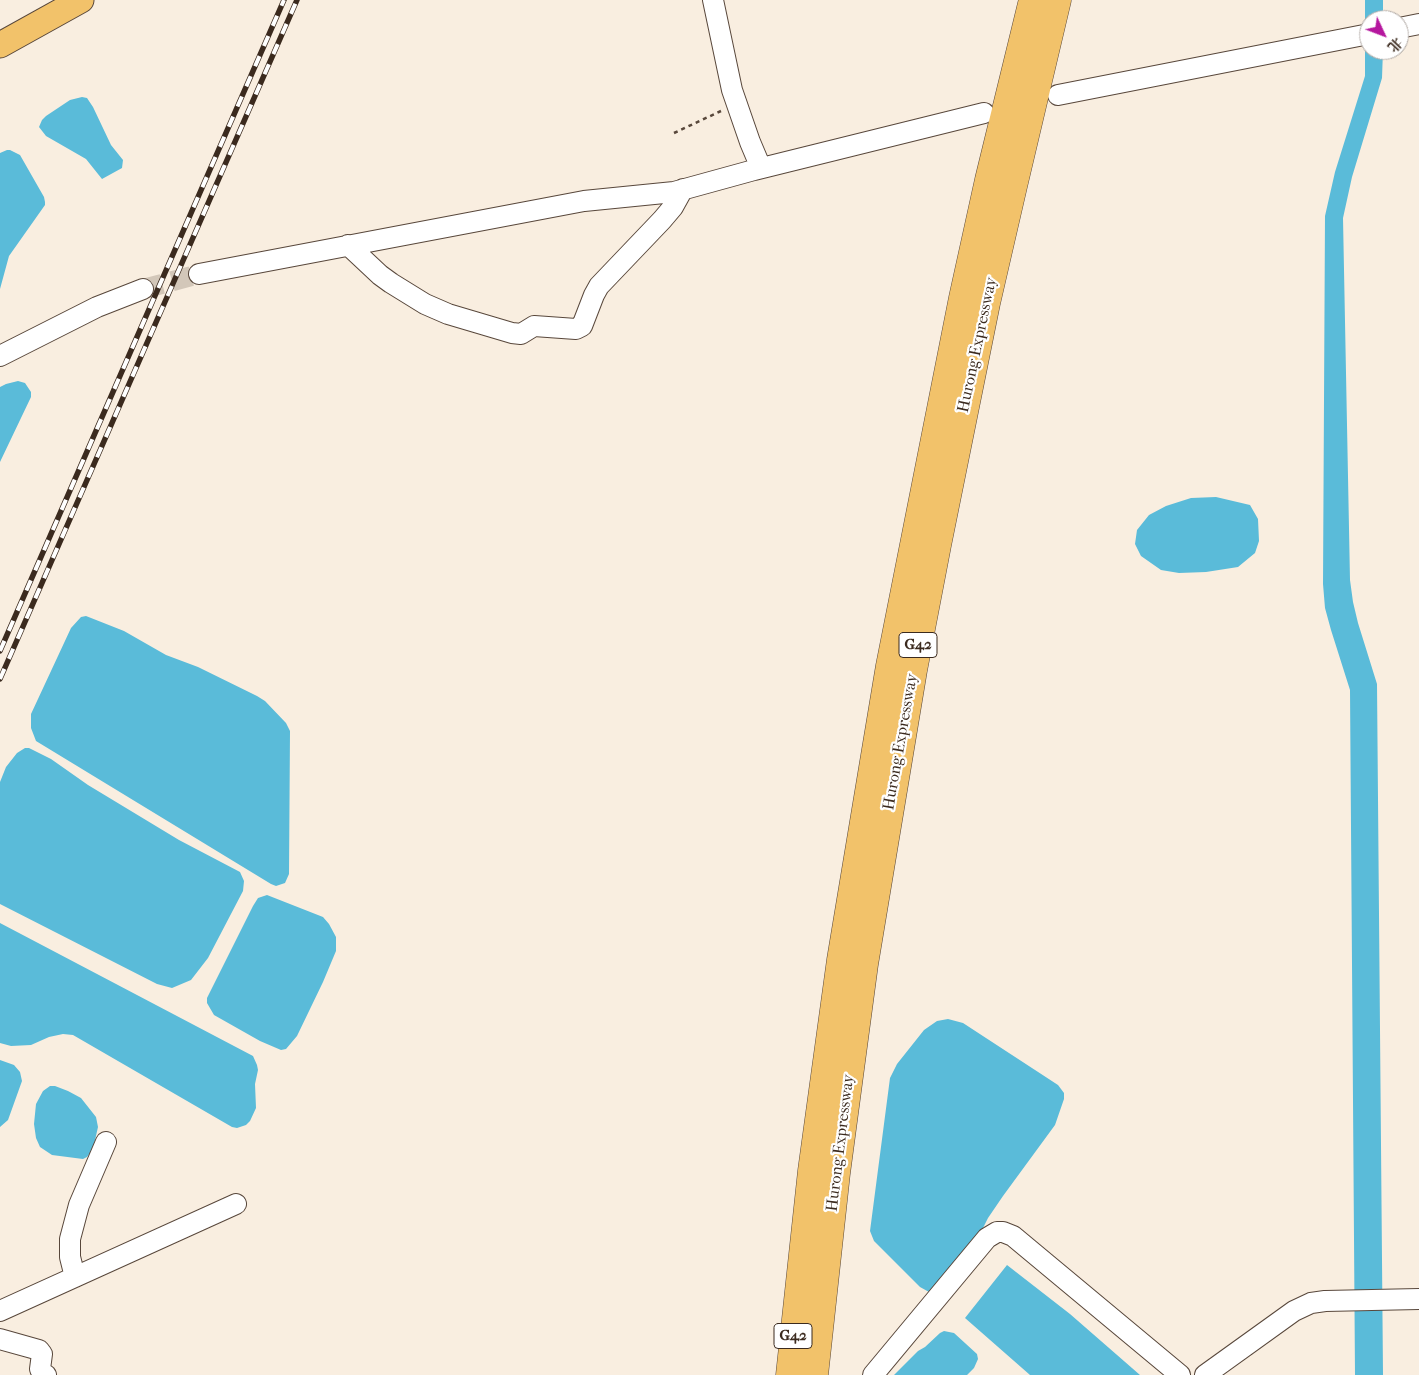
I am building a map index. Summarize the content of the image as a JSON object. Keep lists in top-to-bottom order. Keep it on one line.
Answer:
{"streets":{"highway":["Hurong Expressway","G42"]},"north":"bottom right"}
